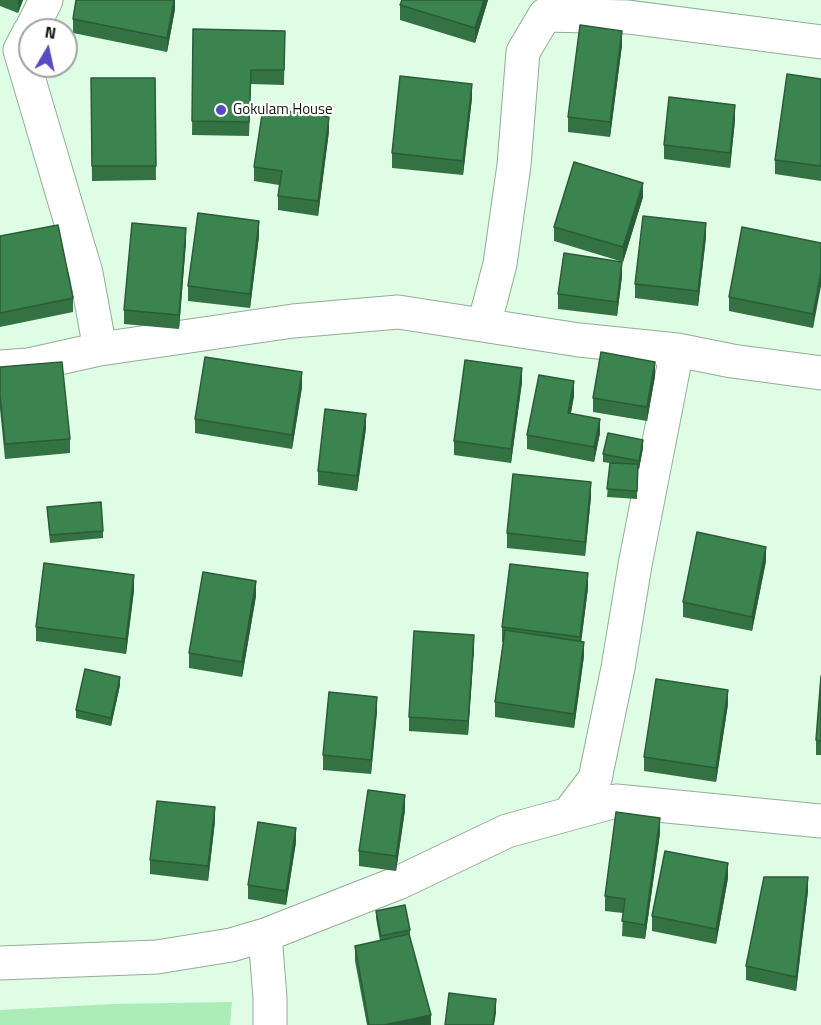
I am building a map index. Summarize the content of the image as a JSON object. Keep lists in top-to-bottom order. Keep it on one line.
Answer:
{"places":["Gokulam House"],"north":"top"}
